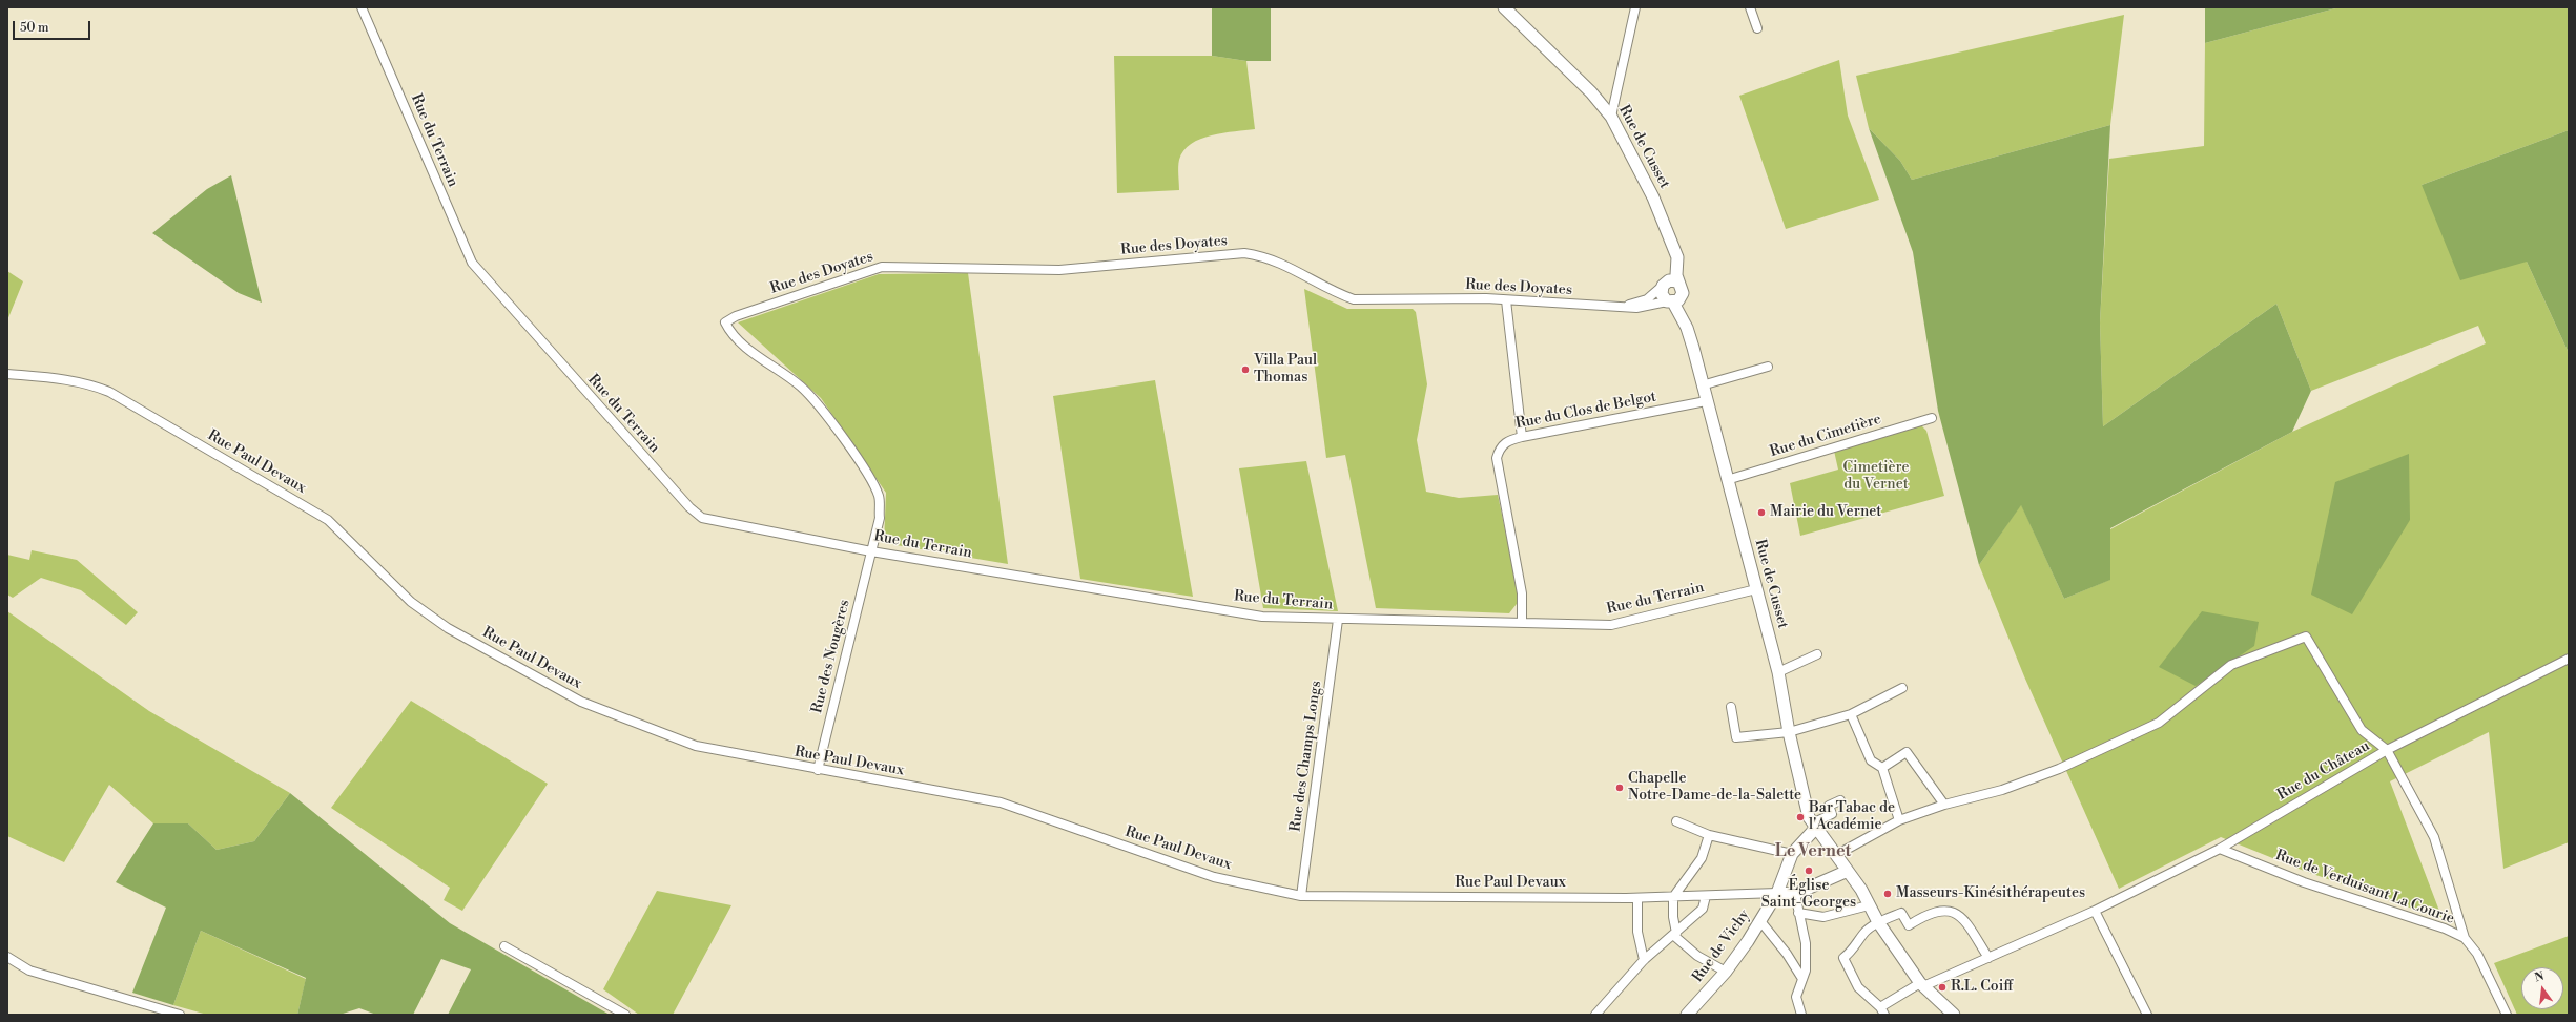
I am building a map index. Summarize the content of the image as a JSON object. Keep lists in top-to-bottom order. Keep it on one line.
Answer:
{"streets":{"street":["Rue du Terrain","Rue de Cusset","Rue des Doyates","Rue du Clos de Belgot","Rue du Cimetière","Rue Paul Devaux","Rue des Nougères","Rue des Champs Longs","Rue du Château","Rue de Verduisant La Courie","Rue de Vichy"]},"crossings":[["Rue du Terrain","Rue de Cusset"],["Rue du Terrain","Rue du Clos de Belgot"],["Rue du Terrain","Rue des Nougères"],["Rue du Terrain","Rue des Champs Longs"],["Rue de Cusset","Rue des Doyates"],["Rue de Cusset","Rue du Clos de Belgot"],["Rue de Cusset","Rue du Cimetière"],["Rue des Doyates","Rue des Nougères"],["Rue Paul Devaux","Rue des Nougères"],["Rue Paul Devaux","Rue des Champs Longs"],["Rue Paul Devaux","Rue de Vichy"],["Rue du Château","Rue de Verduisant La Courie"]],"districts":["Le Vernet"],"parks":["Cimetière du Vernet"],"places":["Villa Paul Thomas","Mairie du Vernet","Chapelle Notre-Dame-de-la-Salette","Bar Tabac de l'Académie","Église Saint-Georges","Masseurs-Kinésithérapeutes","R.L. Coiff"],"scale_bar":"50 m","north":"top"}
